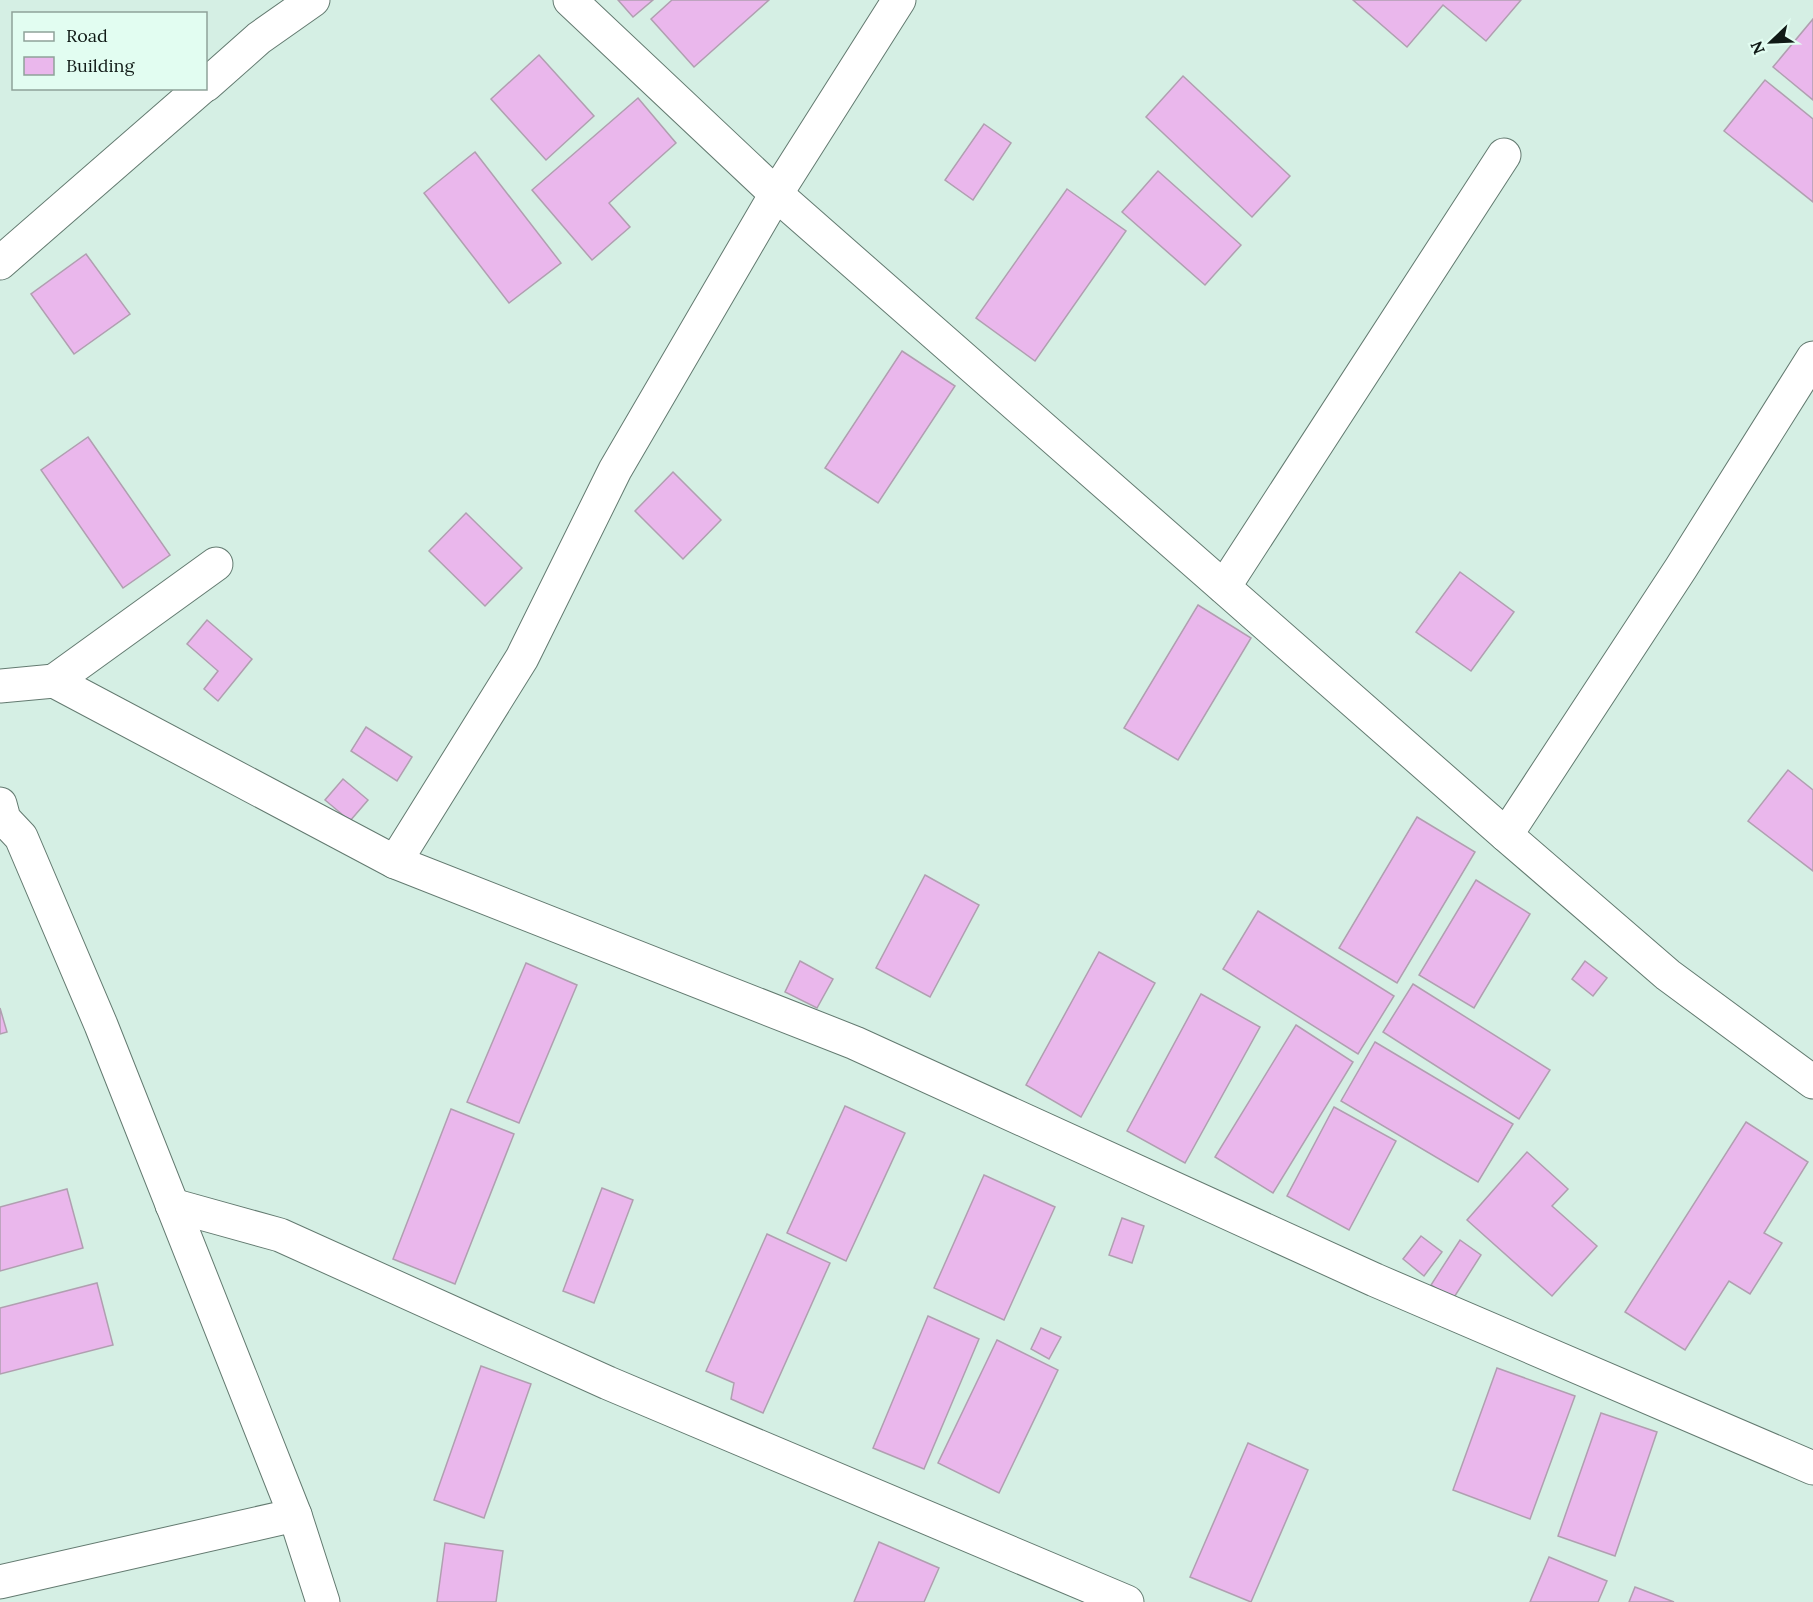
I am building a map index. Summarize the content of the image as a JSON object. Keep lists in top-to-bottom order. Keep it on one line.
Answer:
{"legend":["Road","Building"],"north":"bottom left"}
